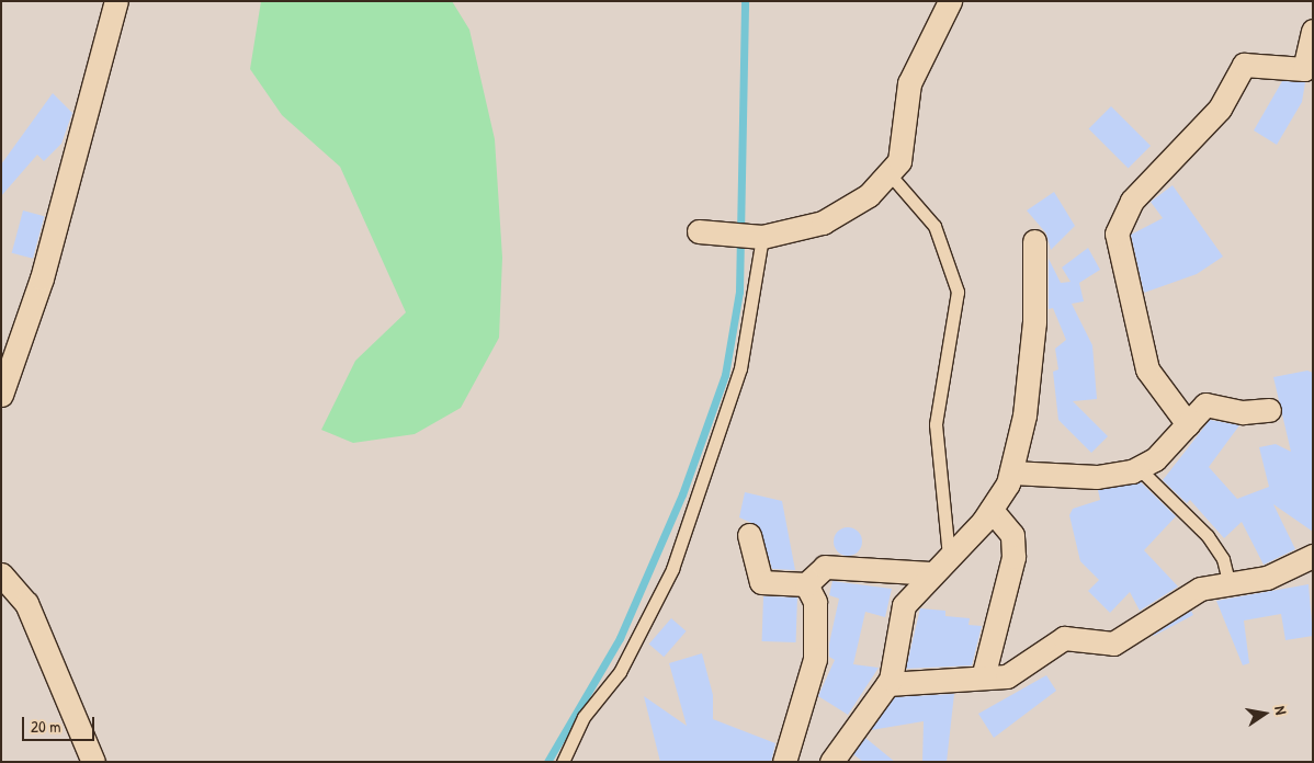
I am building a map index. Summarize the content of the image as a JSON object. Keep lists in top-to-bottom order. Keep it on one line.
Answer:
{"scale_bar":"20 m","north":"right"}
